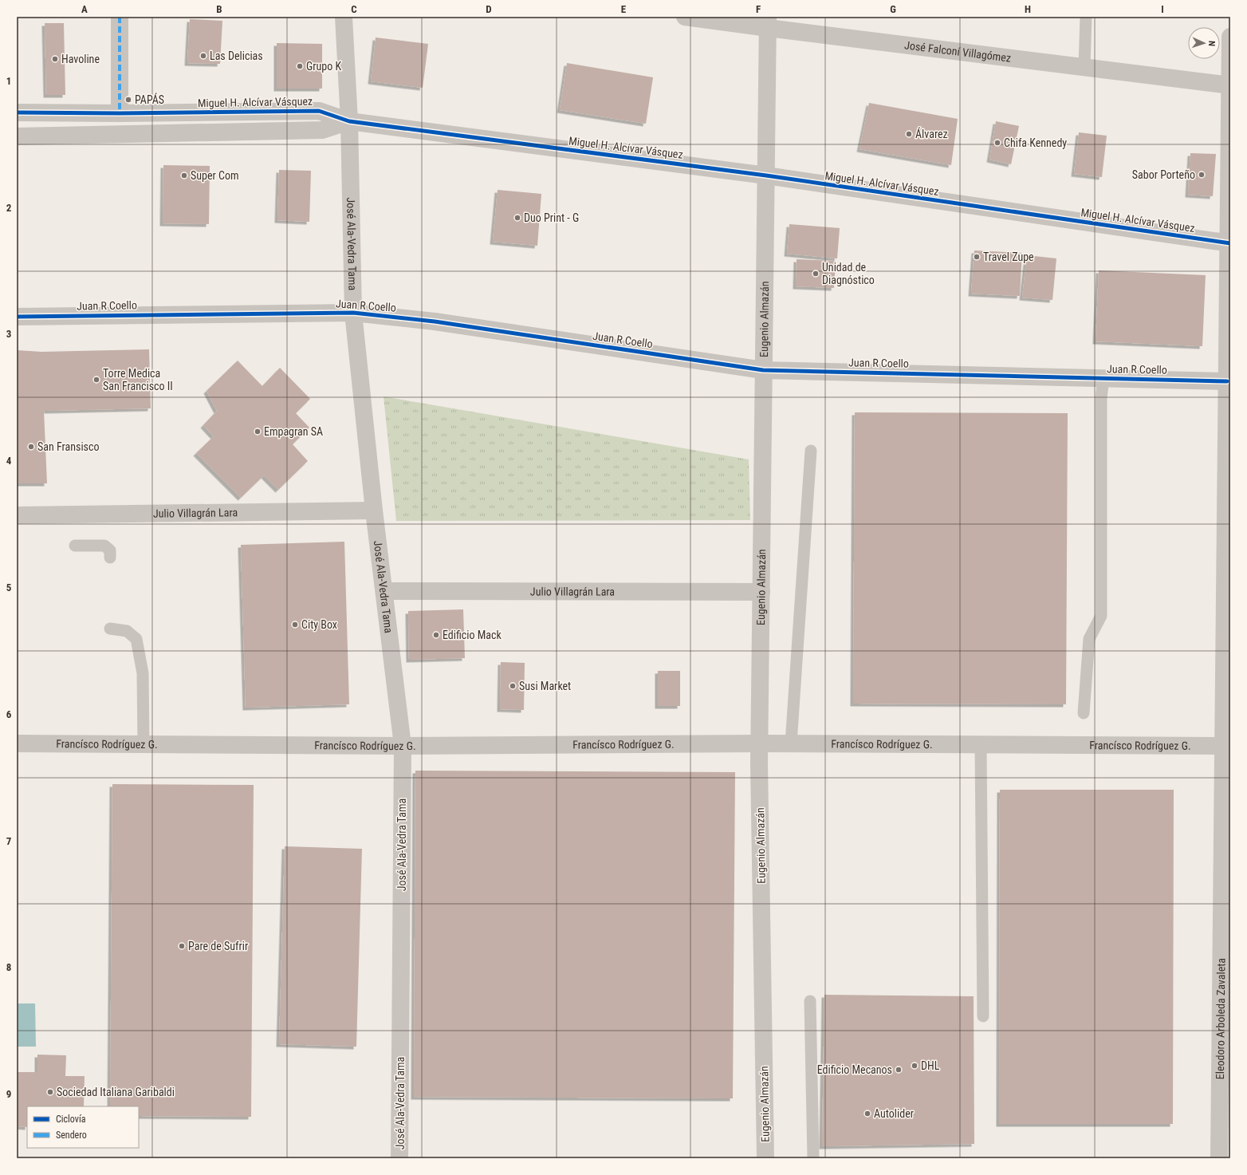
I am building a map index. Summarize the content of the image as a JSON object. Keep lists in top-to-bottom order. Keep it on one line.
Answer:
{"streets":{"street":["José Falconí Villagómez","Miguel H. Alcívar Vásquez","José Ala-Vedra Tama","Juan R Coello","Eugenio Almazán","Julio Villagrán Lara","Francísco Rodríguez G.","Eleodoro Arboleda Zavaleta"]},"crossings":[["José Falconí Villagómez","Eugenio Almazán"],["José Falconí Villagómez","Eleodoro Arboleda Zavaleta"],["Miguel H. Alcívar Vásquez","José Ala-Vedra Tama"],["Miguel H. Alcívar Vásquez","Eugenio Almazán"],["Miguel H. Alcívar Vásquez","Eleodoro Arboleda Zavaleta"],["José Ala-Vedra Tama","Juan R Coello"],["José Ala-Vedra Tama","Julio Villagrán Lara"],["José Ala-Vedra Tama","Francísco Rodríguez G."],["Juan R Coello","Eugenio Almazán"],["Juan R Coello","Eleodoro Arboleda Zavaleta"],["Eugenio Almazán","Julio Villagrán Lara"],["Eugenio Almazán","Francísco Rodríguez G."],["Francísco Rodríguez G.","Eleodoro Arboleda Zavaleta"]],"places":["Las Delicias","Havoline","Grupo K","PAPÁS","Álvarez","Chifa Kennedy","Sabor Porteño","Super Com","Duo Print - G","Travel Zupe","Unidad de Diagnóstico","Torre Medica San Francisco II","Empagran SA","San Fransisco","City Box","Edificio Mack","Susi Market","Pare de Sufrir","DHL","Edificio Mecanos","Sociedad Italiana Garibaldi","Autolider"],"legend":["Ciclovía","Sendero"],"north":"right","grid":{"columns":["A","B","C","D","E","F","G","H","I"],"rows":["1","2","3","4","5","6","7","8","9"]}}
